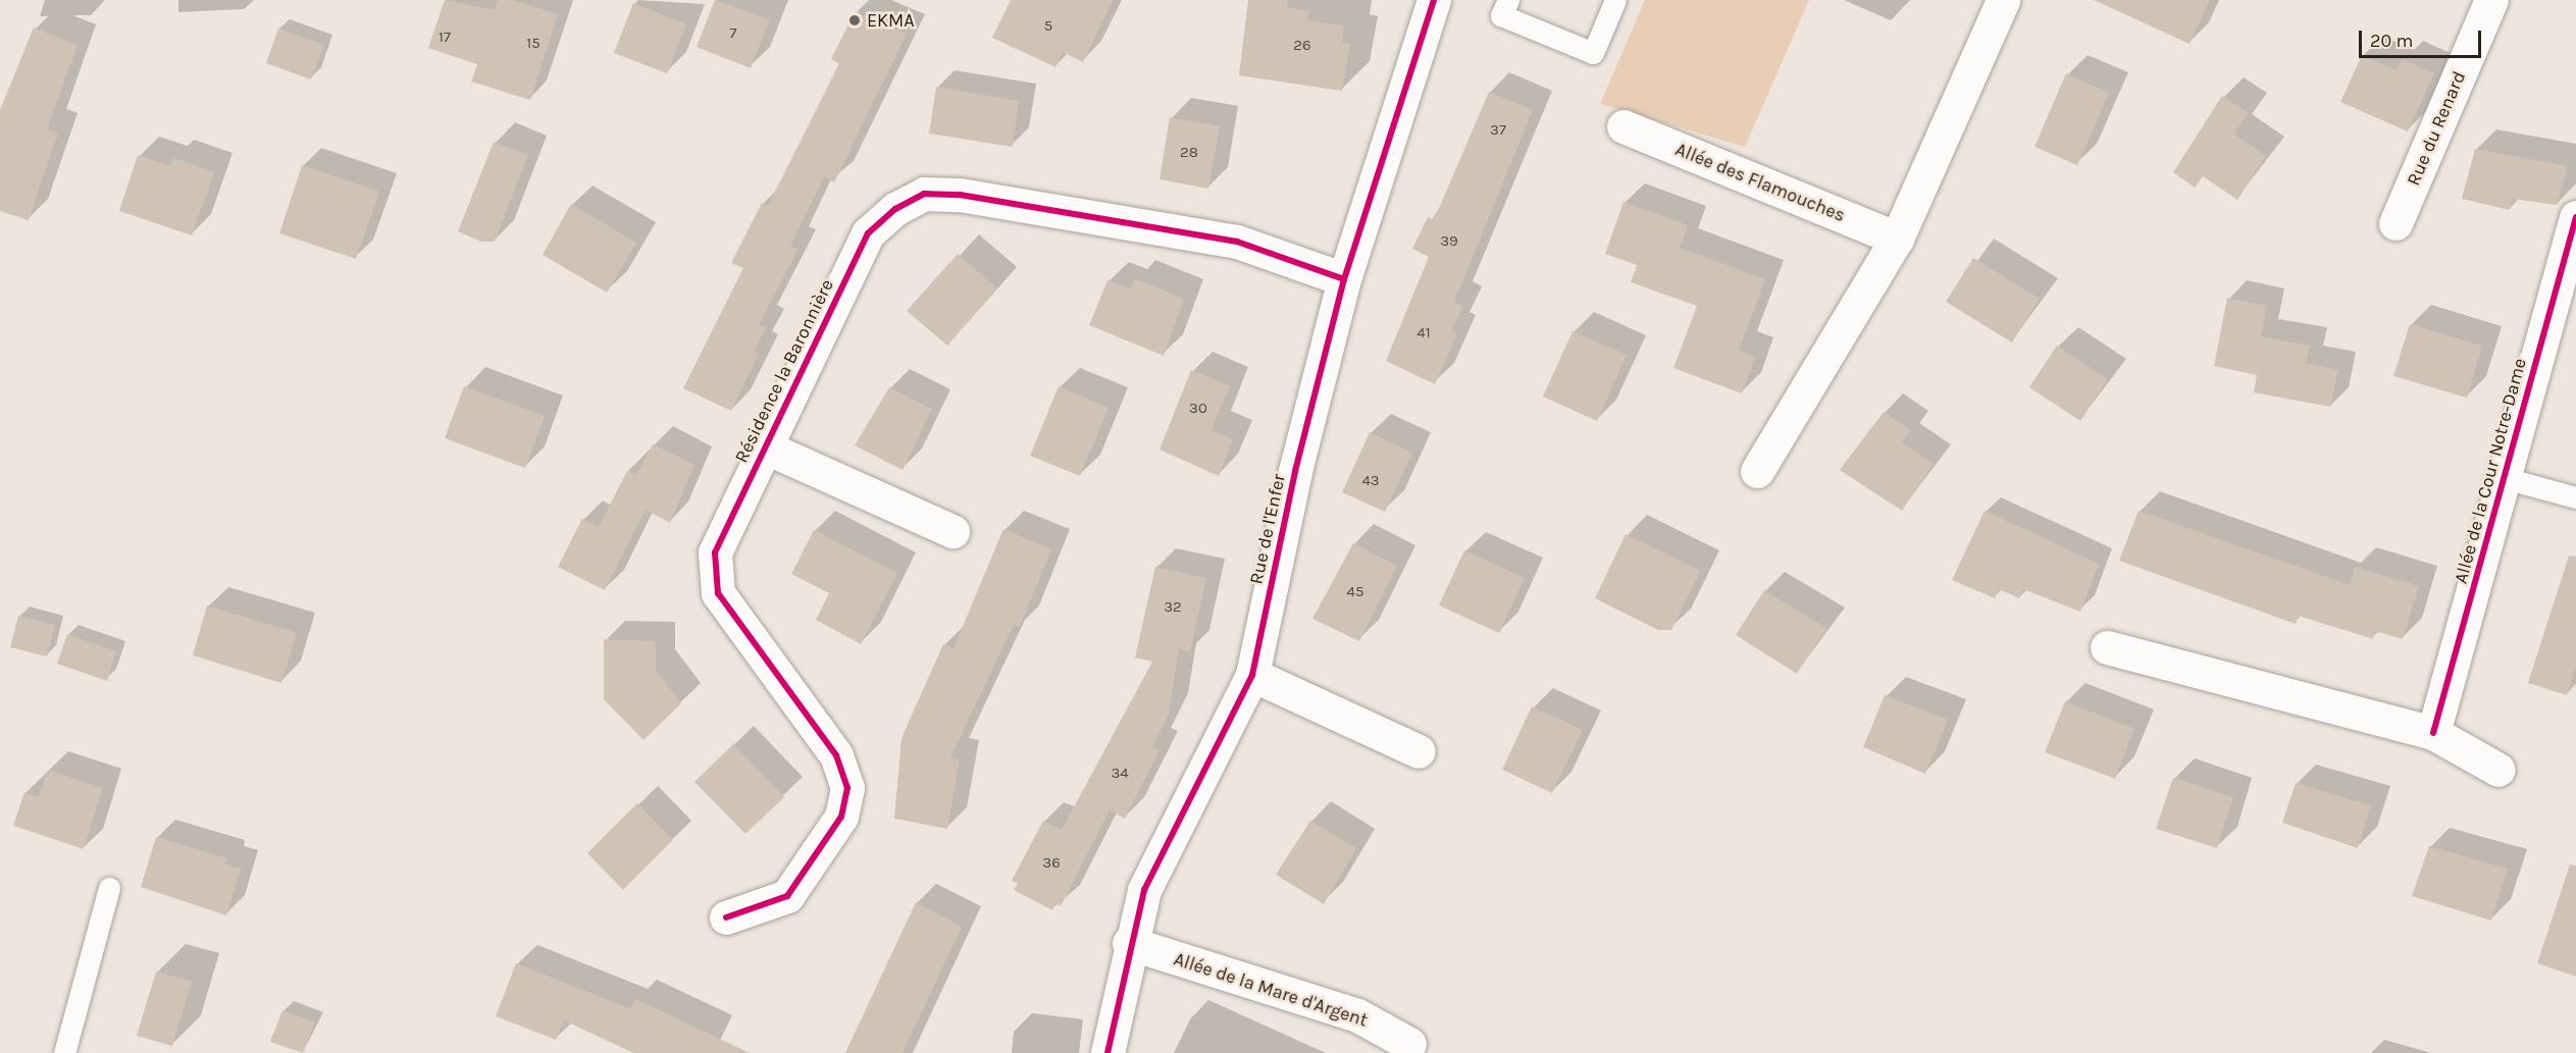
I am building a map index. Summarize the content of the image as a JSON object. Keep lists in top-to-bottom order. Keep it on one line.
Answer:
{"streets":{"street":["Rue du Renard","Allée des Flamouches","Résidence la Baronnière","Allée de la Cour Notre-Dame","Rue de l'Enfer","Allée de la Mare d'Argent"]},"crossings":[["Résidence la Baronnière","Rue de l'Enfer"],["Rue de l'Enfer","Allée de la Mare d'Argent"]],"places":["EKMA"],"house_numbers":["5","7","17","15","26","37","28","39","41","30","43","45","32","34","36"],"scale_bar":"20 m"}
